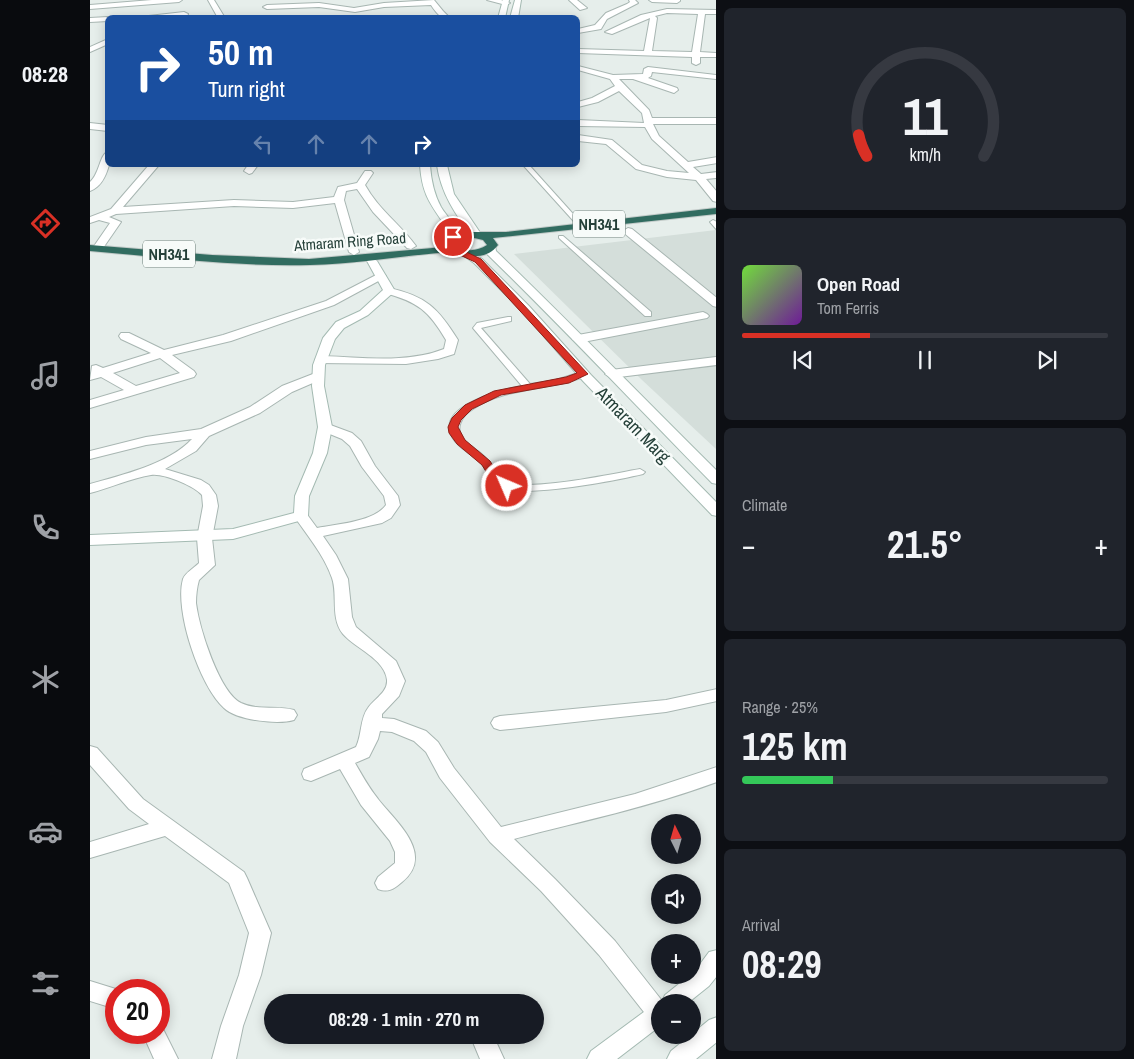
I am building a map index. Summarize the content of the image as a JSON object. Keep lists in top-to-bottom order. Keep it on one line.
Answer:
{"streets":{"highway":["NH341","Atmaram Ring Road"],"street":["Atmaram Marg"]},"crossings":[["NH341","Atmaram Ring Road"],["NH341","Atmaram Marg"],["Atmaram Ring Road","Atmaram Marg"]],"north":"top","page":{"tabs":"08:28","turn":["50 m","Turn right"],"song":["Open Road","Tom Ferris"],"tile":["Climate",["Range · 25%","125 km"],["Arrival","08:29"]],"heat":["−","21.5°","+"],"map_buttons":["+","−"],"limit":"20","trip":"08:29 · 1 min · 270 m","gauge":["11","km/h"]}}
